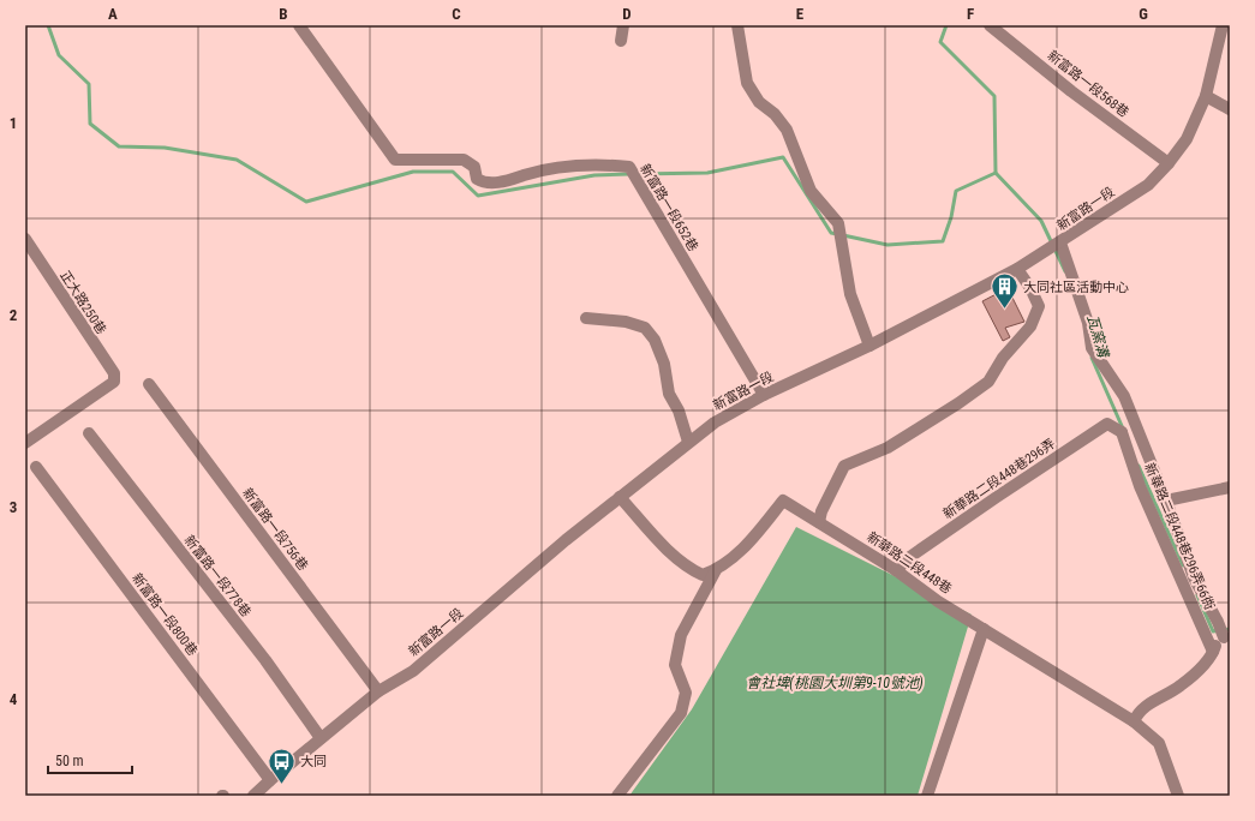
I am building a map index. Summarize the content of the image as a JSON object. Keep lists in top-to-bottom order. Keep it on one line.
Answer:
{"streets":{"street":["新富路一段568巷","新富路一段652巷","新富路一段","正大路250巷","新華路二段448巷296弄","新富路一段756巷","新華路二段448巷296弄66衖","新華路二段448巷","新富路一段778巷","新富路一段800巷"]},"crossings":[["新富路一段568巷","新富路一段"],["新富路一段652巷","新富路一段"],["新富路一段","新富路一段756巷"],["新富路一段","新富路一段778巷"],["新富路一段","新富路一段800巷"],["新華路二段448巷296弄","新華路二段448巷296弄66衖"],["新華路二段448巷296弄","新華路二段448巷"]],"water":["瓦窯溝","會社埤(桃園大圳第9-10號池)"],"places":{"building":["大同社區活動中心"],"bus stop":["大同"]},"scale_bar":"50 m","grid":{"columns":["A","B","C","D","E","F","G"],"rows":["1","2","3","4"]}}
